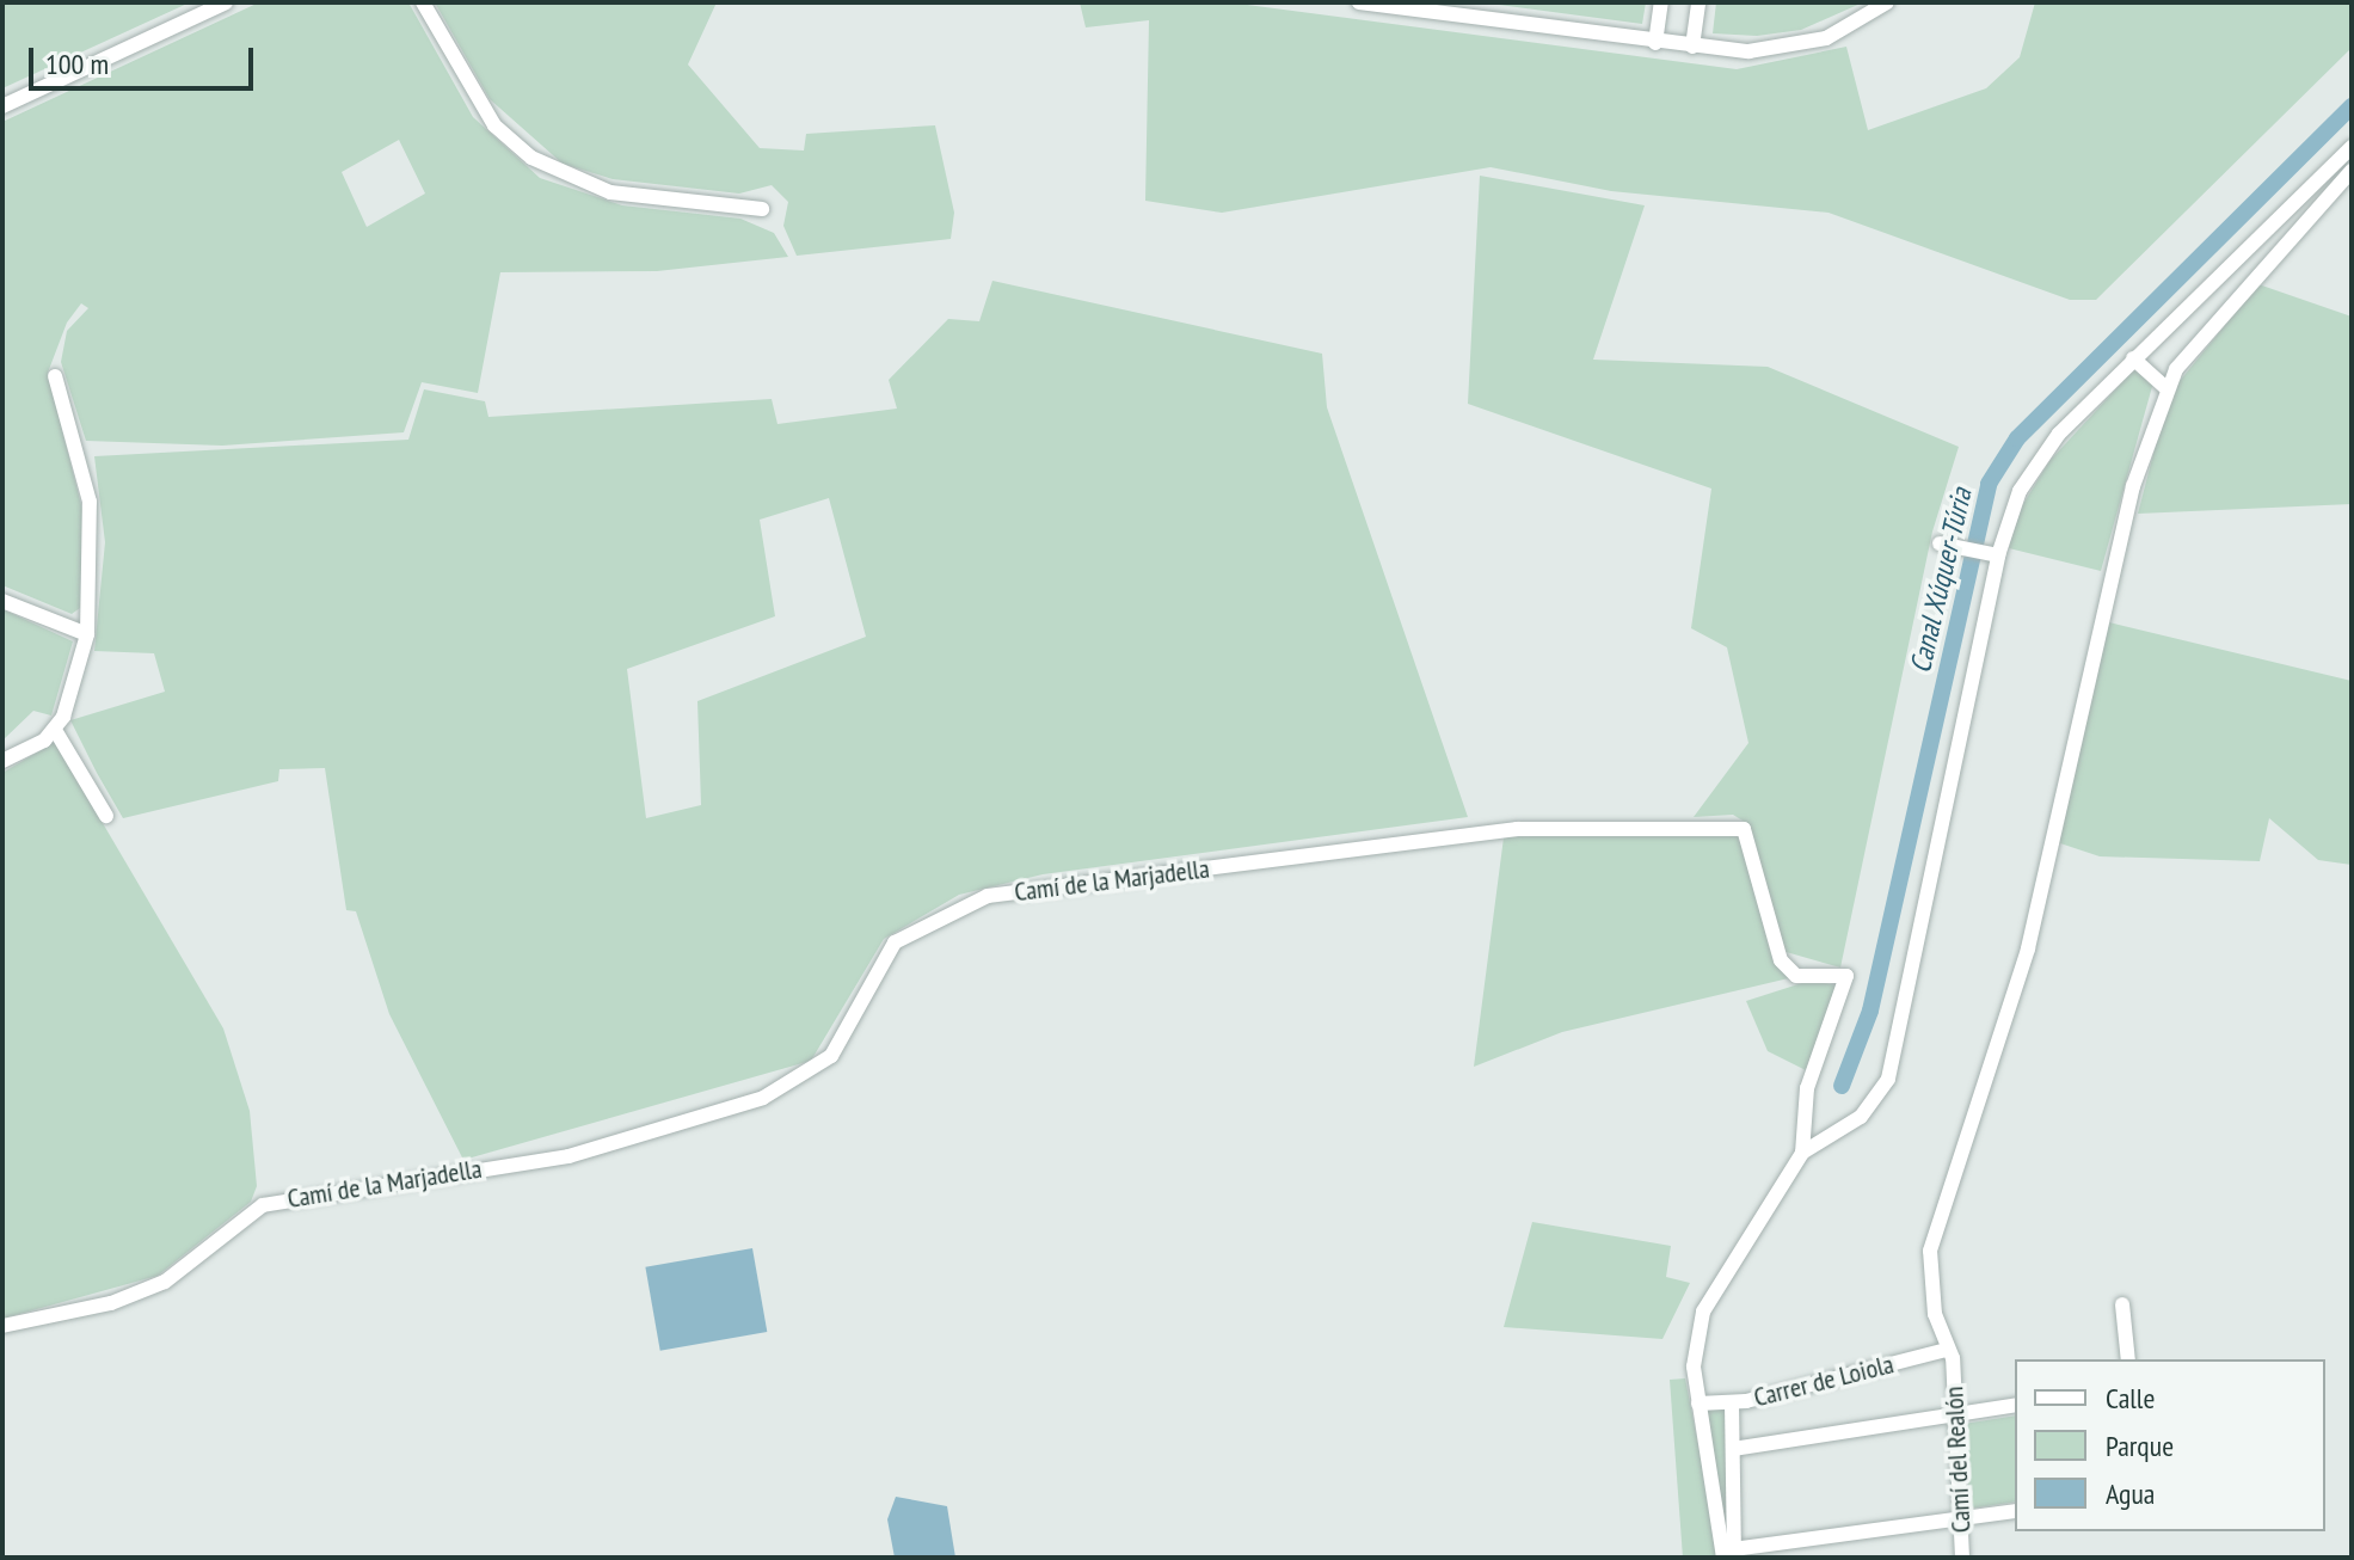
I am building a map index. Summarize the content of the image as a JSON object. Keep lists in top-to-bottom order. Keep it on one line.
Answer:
{"streets":{"street":["Camí de la Marjadella","Carrer de Loiola","Camí del Realón"]},"crossings":[["Carrer de Loiola","Camí del Realón"]],"water":["Canal Xúquer-Túria"],"legend":["Calle","Parque","Agua"],"scale_bar":"100 m"}
